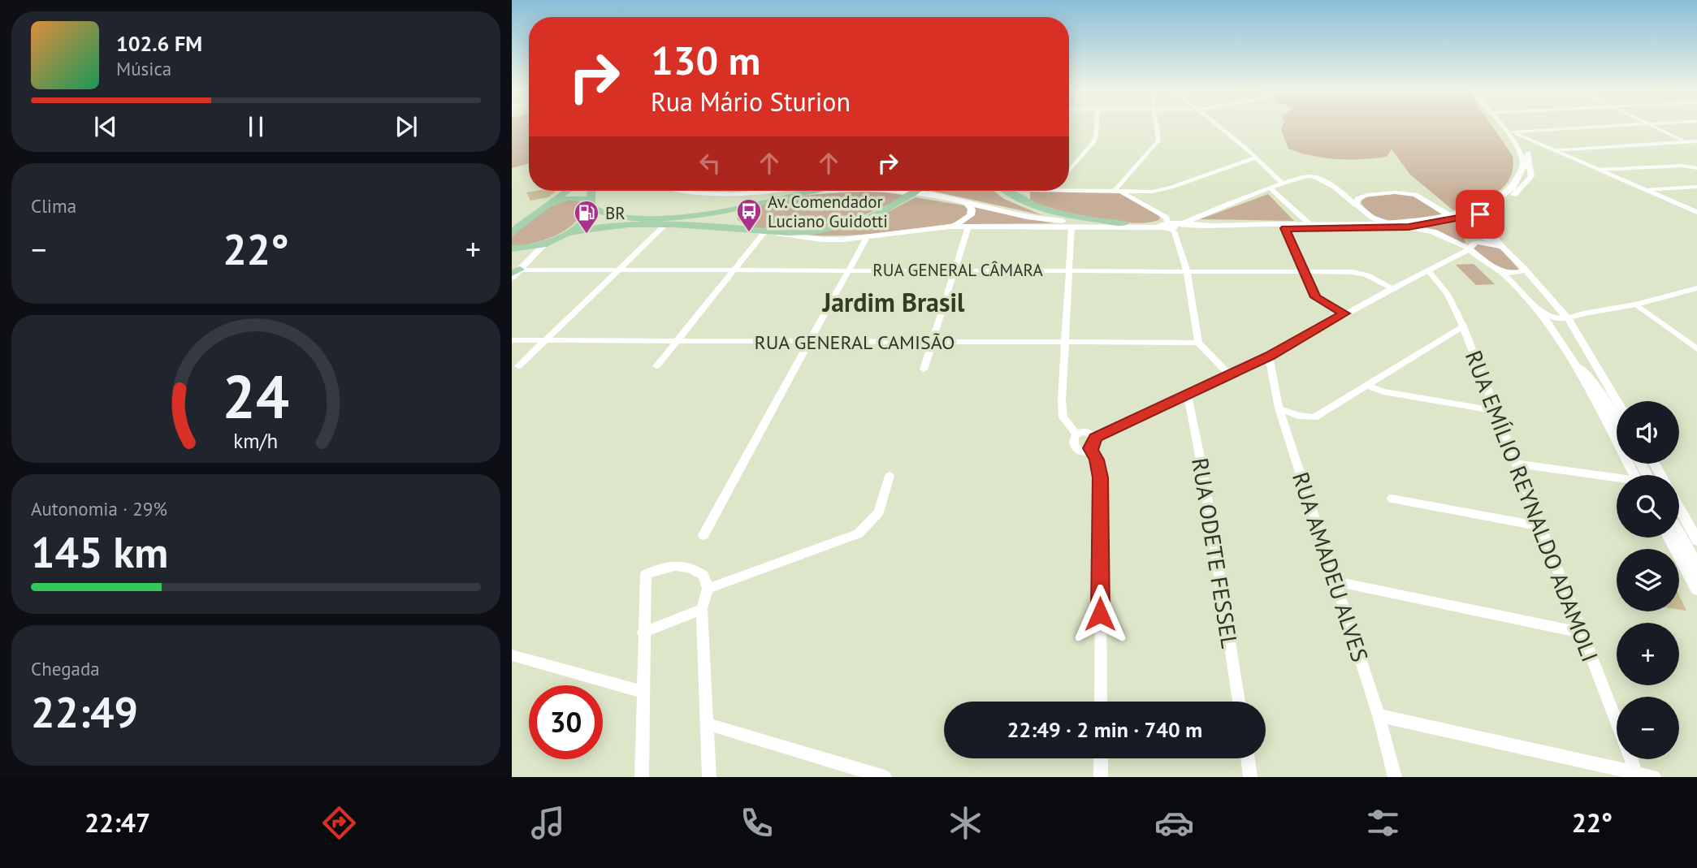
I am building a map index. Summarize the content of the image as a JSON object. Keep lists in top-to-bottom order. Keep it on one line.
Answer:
{"streets":{"street":["RUA GENERAL CÂMARA","RUA GENERAL CAMISÃO","RUA EMÍLIO REYNALDO ADAMOLI","RUA ODETE FESSEL","RUA AMADEU ALVES"]},"districts":["Jardim Brasil"],"places":{"bus stop":["Av. Comendador Luciano Guidotti"],"fuel station":["BR"]},"page":{"turn":["130 m","Rua Mário Sturion"],"song":["102.6 FM","Música"],"tile":["Clima",["Autonomia · 29%","145 km"],["Chegada","22:49"]],"heat":["−","22°","+"],"map_buttons":["+","−"],"limit":"30","trip":"22:49 · 2 min · 740 m","tabs":["22:47","22°"],"gauge":["24","km/h"]}}
